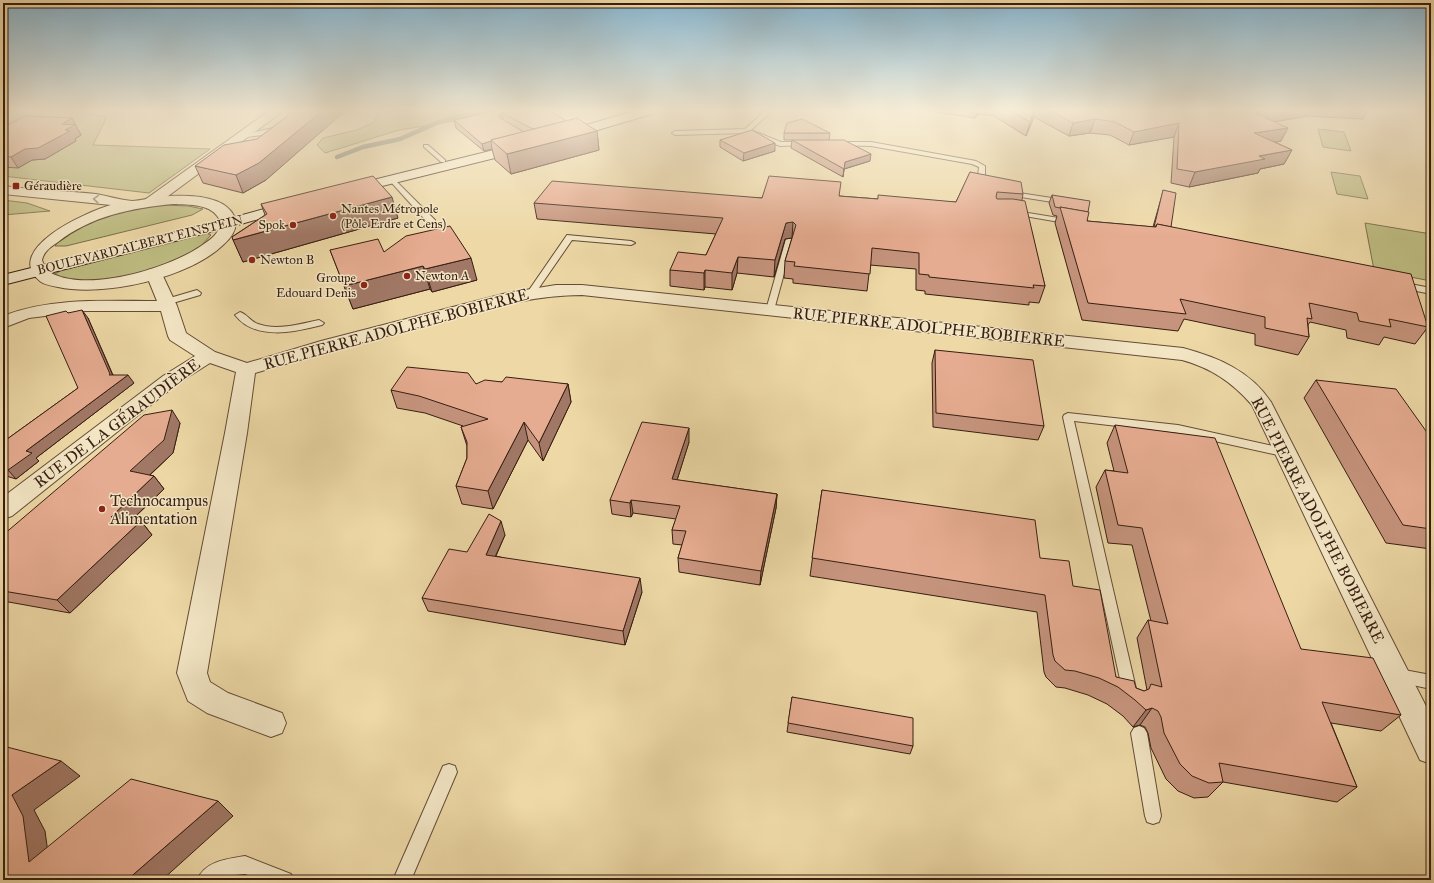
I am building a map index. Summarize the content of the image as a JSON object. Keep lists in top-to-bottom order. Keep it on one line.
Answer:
{"streets":{"street":["BOULEVARD ALBERT EINSTEIN","RUE PIERRE ADOLPHE BOBIERRE","RUE DE LA GÉRAUDIÈRE"]},"crossings":[["RUE PIERRE ADOLPHE BOBIERRE","RUE DE LA GÉRAUDIÈRE"]],"places":{"transit":["Géraudière"],"other":["Nantes Métropole (Pôle Erdre et Cens)","Spok","Newton B","Newton A","Groupe Edouard Denis","Technocampus Alimentation"]}}
